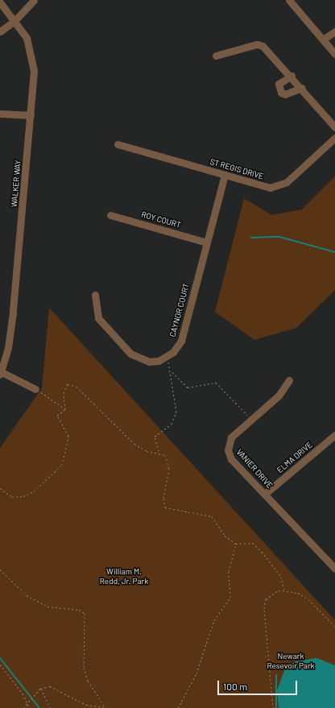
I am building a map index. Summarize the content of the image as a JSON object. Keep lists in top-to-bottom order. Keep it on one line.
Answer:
{"streets":{"street":["ST REGIS DRIVE","WALKER WAY","ROY COURT","CAYNOR COURT","ELMA DRIVE","VANIER DRIVE"]},"crossings":[["ST REGIS DRIVE","CAYNOR COURT"],["ROY COURT","CAYNOR COURT"],["ELMA DRIVE","VANIER DRIVE"]],"parks":["William M. Redd, Jr. Park","Newark Resevoir Park"],"scale_bar":"100 m"}
